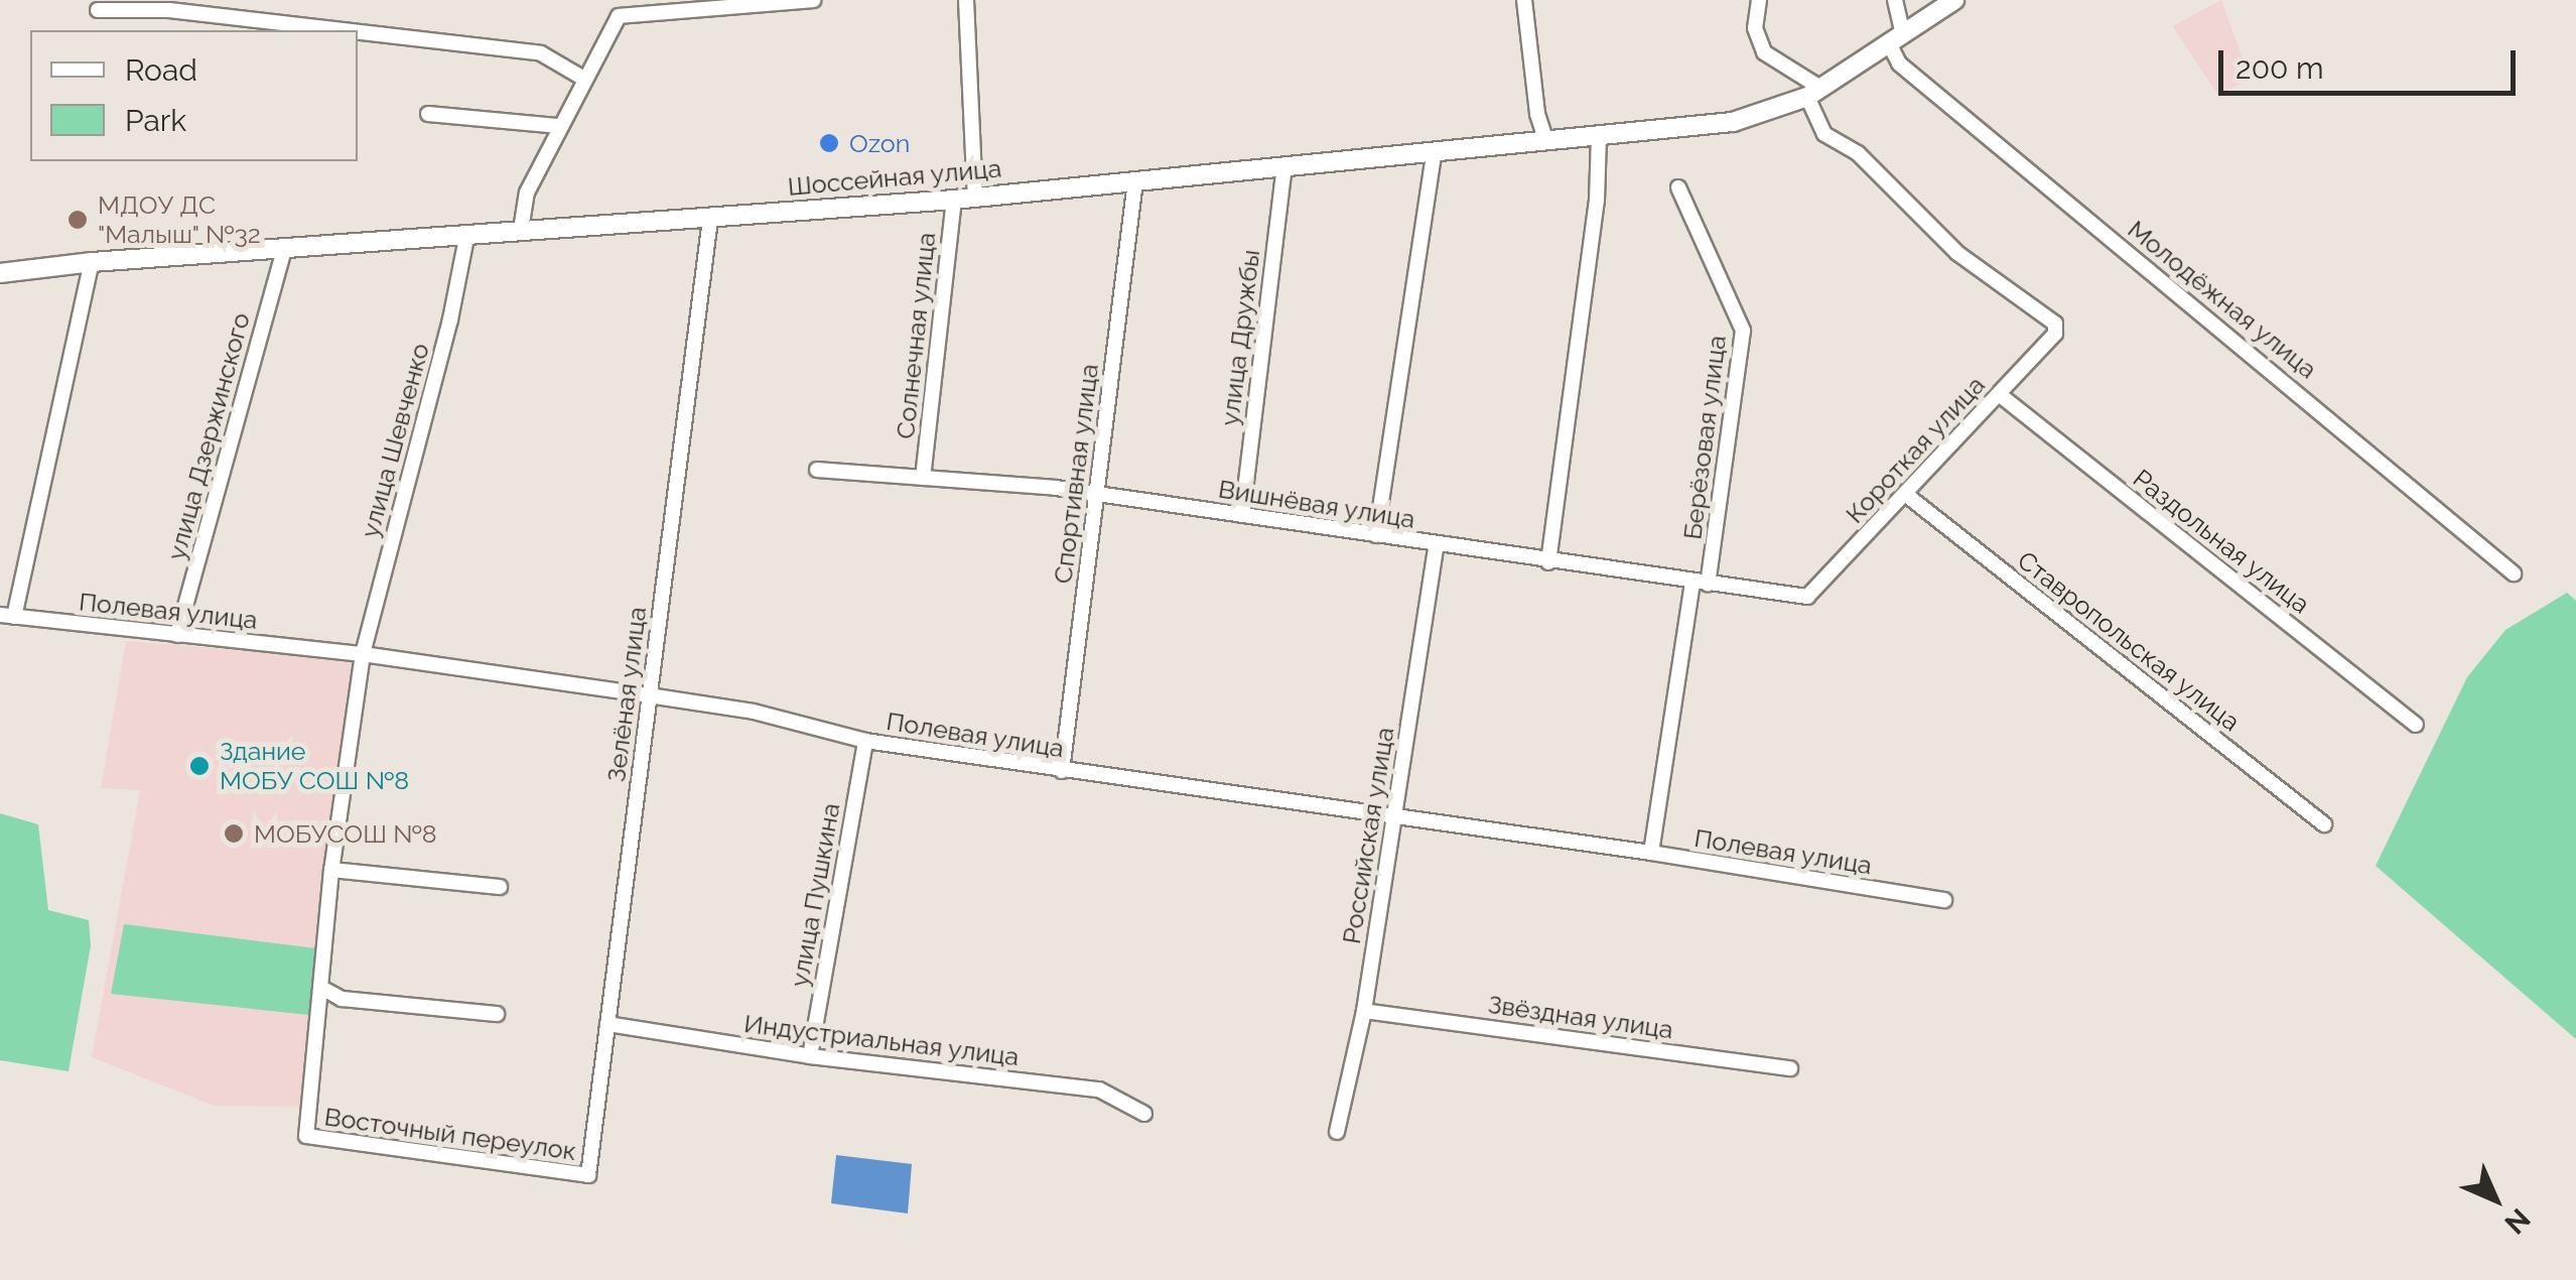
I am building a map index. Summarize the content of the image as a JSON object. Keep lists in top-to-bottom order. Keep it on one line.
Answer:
{"streets":{"main road":["Шоссейная улица"],"street":["Молодёжная улица","Солнечная улица","улица Дружбы","улица Дзержинского","Берёзовая улица","улица Шевченко","Короткая улица","Спортивная улица","Вишнёвая улица","Раздольная улица","Полевая улица","Ставропольская улица","Зелёная улица","Российская улица","улица Пушкина","Звёздная улица","Индустриальная улица","Восточный переулок"]},"crossings":[["Шоссейная улица","Молодёжная улица"],["Шоссейная улица","Солнечная улица"],["Шоссейная улица","улица Дружбы"],["Шоссейная улица","улица Дзержинского"],["Шоссейная улица","улица Шевченко"],["Шоссейная улица","Короткая улица"],["Шоссейная улица","Спортивная улица"],["Шоссейная улица","Зелёная улица"],["Солнечная улица","Вишнёвая улица"],["улица Дружбы","Вишнёвая улица"],["улица Дзержинского","Полевая улица"],["Берёзовая улица","Вишнёвая улица"],["Берёзовая улица","Полевая улица"],["улица Шевченко","Полевая улица"],["улица Шевченко","Восточный переулок"],["Короткая улица","Вишнёвая улица"],["Короткая улица","Раздольная улица"],["Короткая улица","Ставропольская улица"],["Спортивная улица","Вишнёвая улица"],["Спортивная улица","Полевая улица"],["Вишнёвая улица","Российская улица"],["Полевая улица","Зелёная улица"],["Полевая улица","Российская улица"],["Полевая улица","улица Пушкина"],["Зелёная улица","Индустриальная улица"],["Зелёная улица","Восточный переулок"],["Российская улица","Звёздная улица"],["улица Пушкина","Индустриальная улица"]],"places":["Ozon","МДОУ ДС \"Малыш\" №32","Здание МОБУ СОШ №8","МОБУСОШ №8"],"legend":["Road","Park"],"scale_bar":"200 m","north":"bottom right"}
